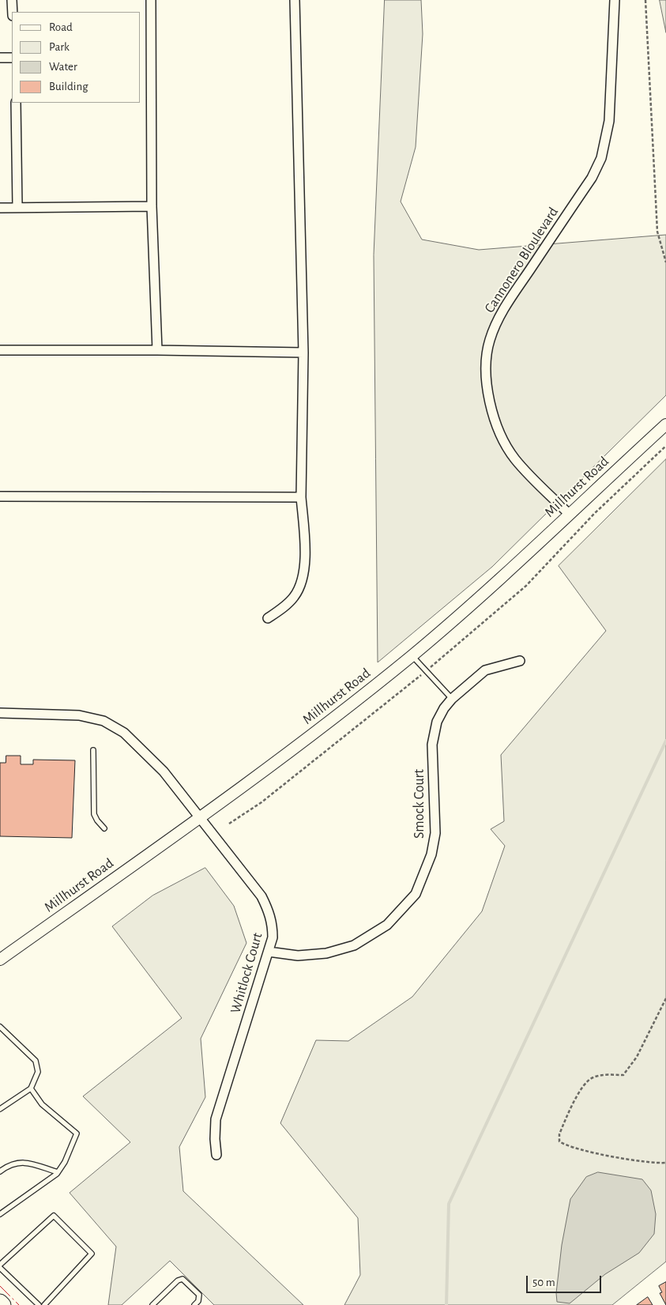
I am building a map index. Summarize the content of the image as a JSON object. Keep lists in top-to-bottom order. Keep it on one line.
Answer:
{"streets":{"street":["Cannonero Bloulevard","Millhurst Road","Smock Court","Whitlock Court"]},"crossings":[["Cannonero Bloulevard","Millhurst Road"],["Millhurst Road","Whitlock Court"],["Smock Court","Whitlock Court"]],"legend":["Road","Park","Water","Building"],"scale_bar":"50 m"}
